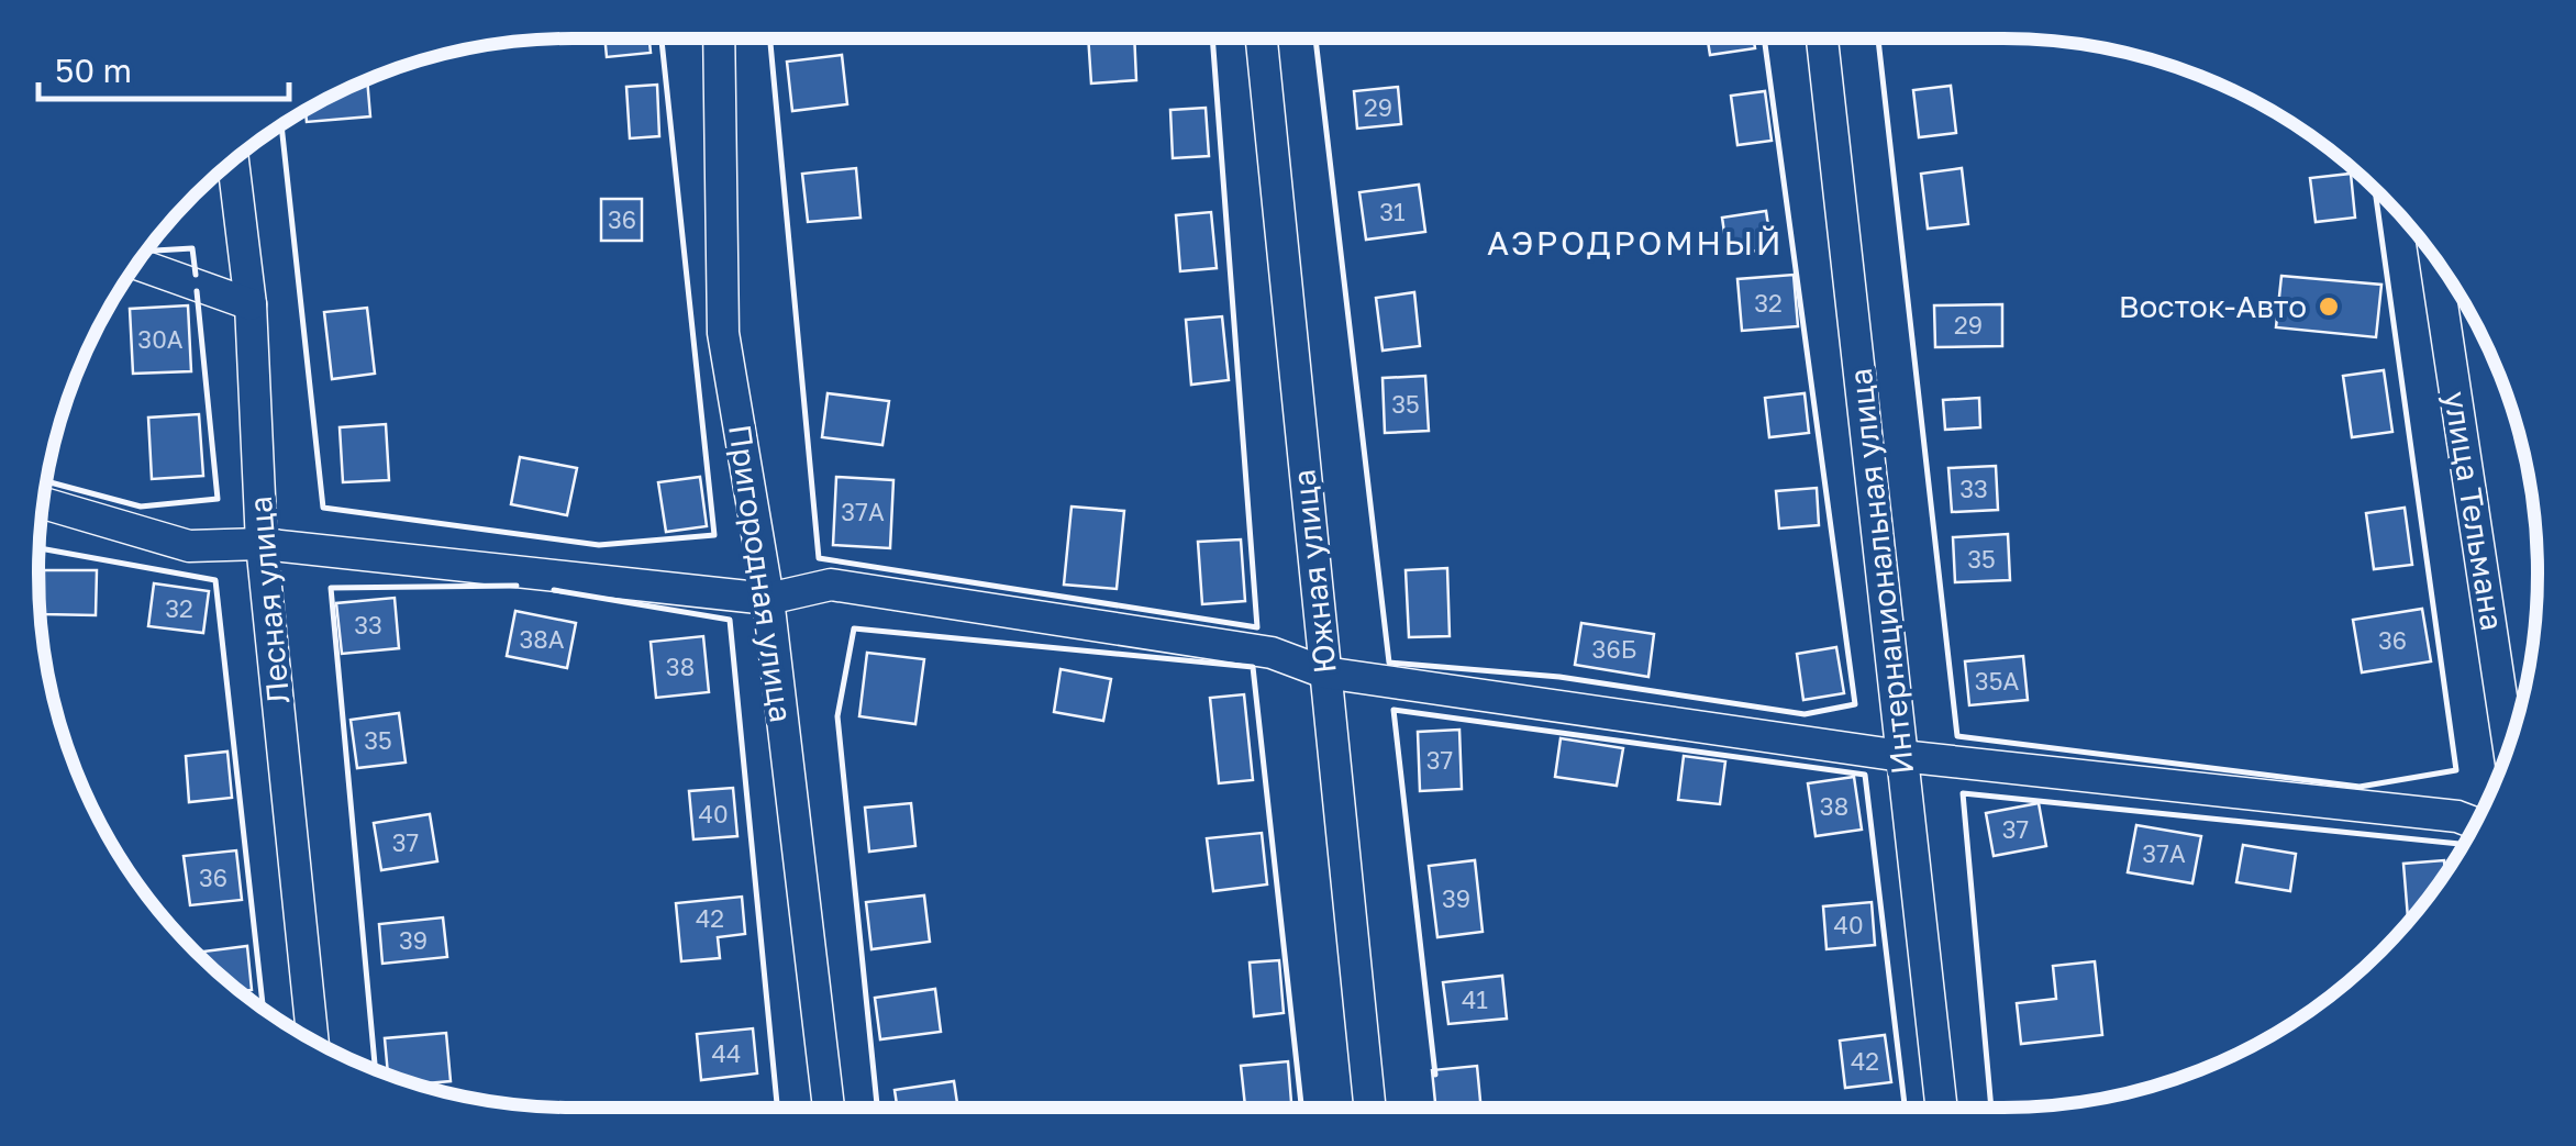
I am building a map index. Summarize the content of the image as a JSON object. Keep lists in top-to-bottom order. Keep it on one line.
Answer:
{"streets":{"street":["улица Тельмана","Южная улица","Интернациональная улица","Пригородная улица","Лесная улица"]},"districts":["АЭРОДРОМНЫЙ"],"places":["Восток-Авто"],"house_numbers":["29","31","36","32","29","30А","35","33","37А","35","32","33","38А","36","36Б","38","35А","35","37","38","40","37","37","37А","36","39","42","40","39","41","44","42"],"scale_bar":"50 m"}
